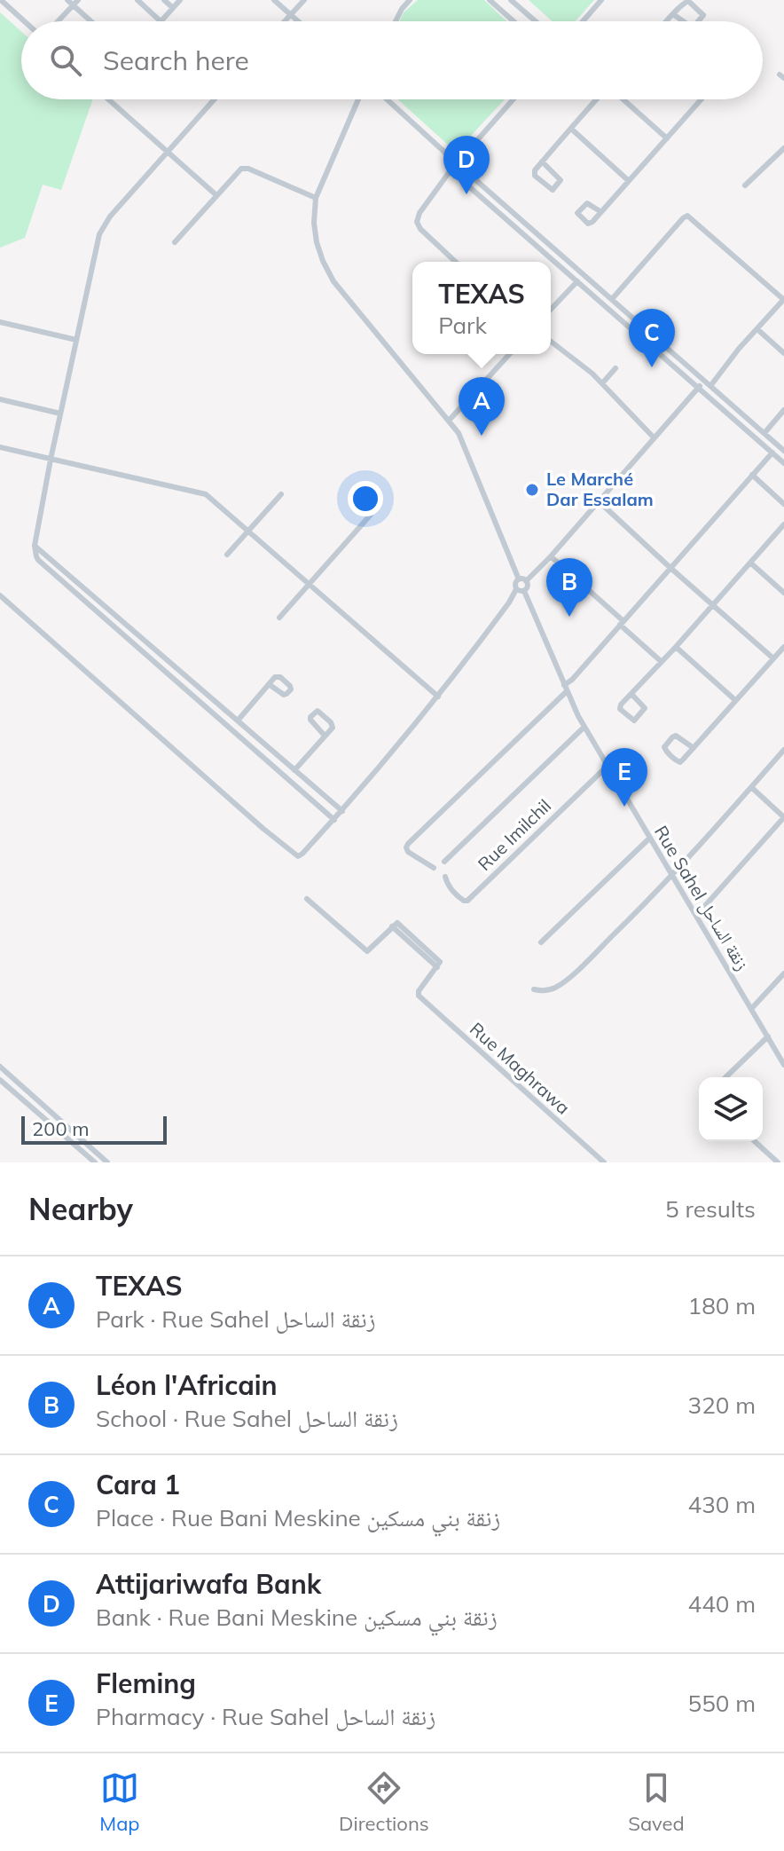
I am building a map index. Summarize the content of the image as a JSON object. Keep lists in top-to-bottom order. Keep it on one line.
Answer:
{"streets":{"street":["Rue Imilchil","Rue Sahel زنقة الساحل","Rue Maghrawa"]},"crossings":[["Rue Imilchil","Rue Sahel زنقة الساحل"]],"places":["Le Marché Dar Essalam"],"scale_bar":"200 m","page":{"search":"Search here","pins":["D","C","A","B","E"],"popup":["TEXAS","Park"],"scale":"200 m","heading":["Nearby","5 results"],"list":[{"mark":"A","name":"TEXAS","note":"Park · Rue Sahel زنقة الساحل","value":"180 m"},{"mark":"B","name":"Léon l'Africain","note":"School · Rue Sahel زنقة الساحل","value":"320 m"},{"mark":"C","name":"Cara 1","note":"Place · Rue Bani Meskine زنقة بني مسكين","value":"430 m"},{"mark":"D","name":"Attijariwafa Bank","note":"Bank · Rue Bani Meskine زنقة بني مسكين","value":"440 m"},{"mark":"E","name":"Fleming","note":"Pharmacy · Rue Sahel زنقة الساحل","value":"550 m"}],"nav":["Map","Directions","Saved"]}}
